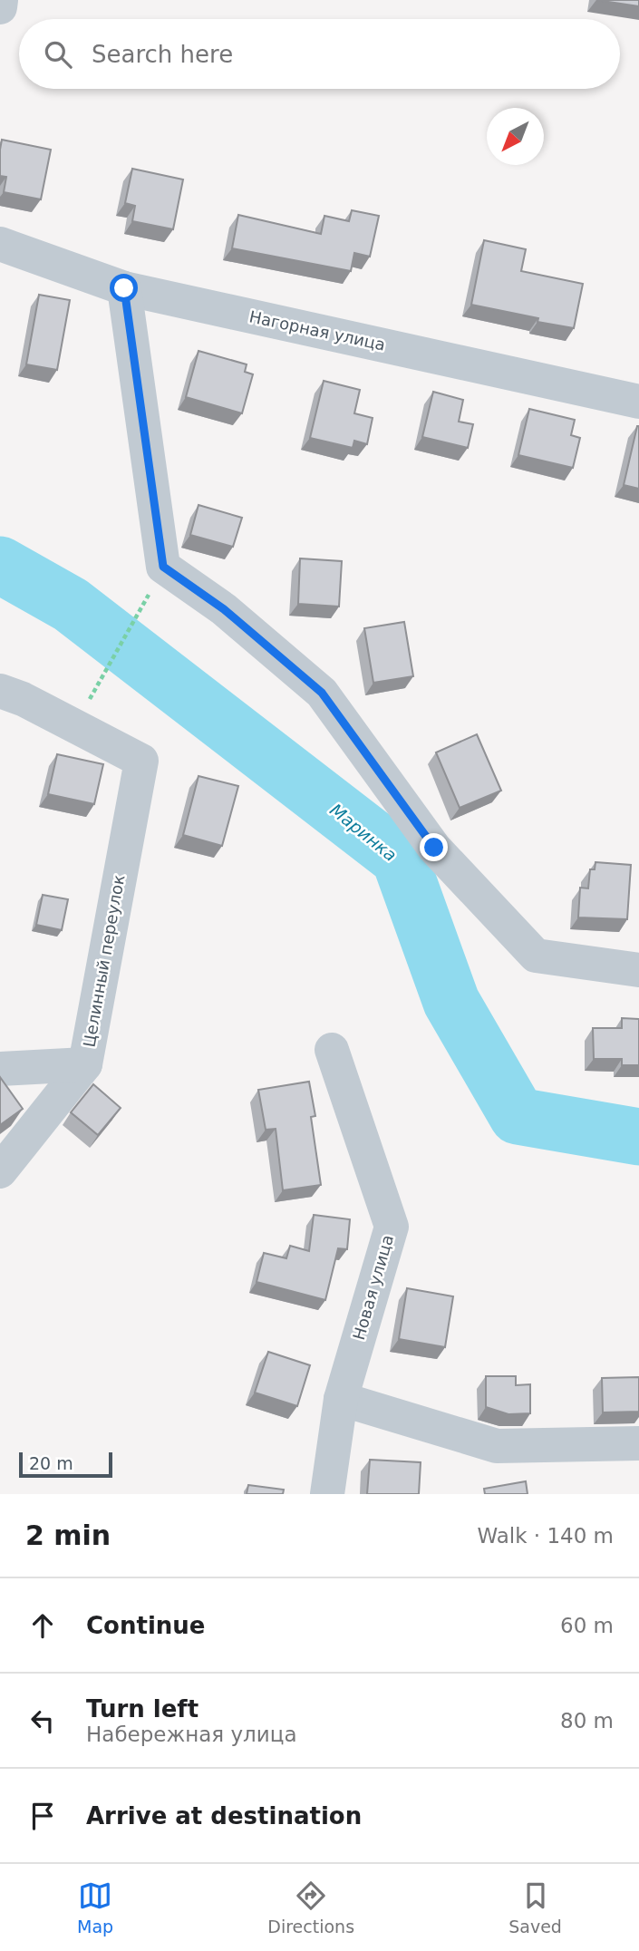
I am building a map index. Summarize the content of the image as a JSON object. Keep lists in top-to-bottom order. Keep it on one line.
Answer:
{"streets":{"street":["Нагорная улица","Целинный переулок","Новая улица"]},"water":["Маринка"],"scale_bar":"20 m","north":"bottom left","page":{"search":"Search here","scale":"20 m","heading":["2 min","Walk · 140 m"],"list":[["Continue","60 m"],["Turn left","Набережная улица","80 m"],"Arrive at destination"],"nav":["Map","Directions","Saved"]}}
